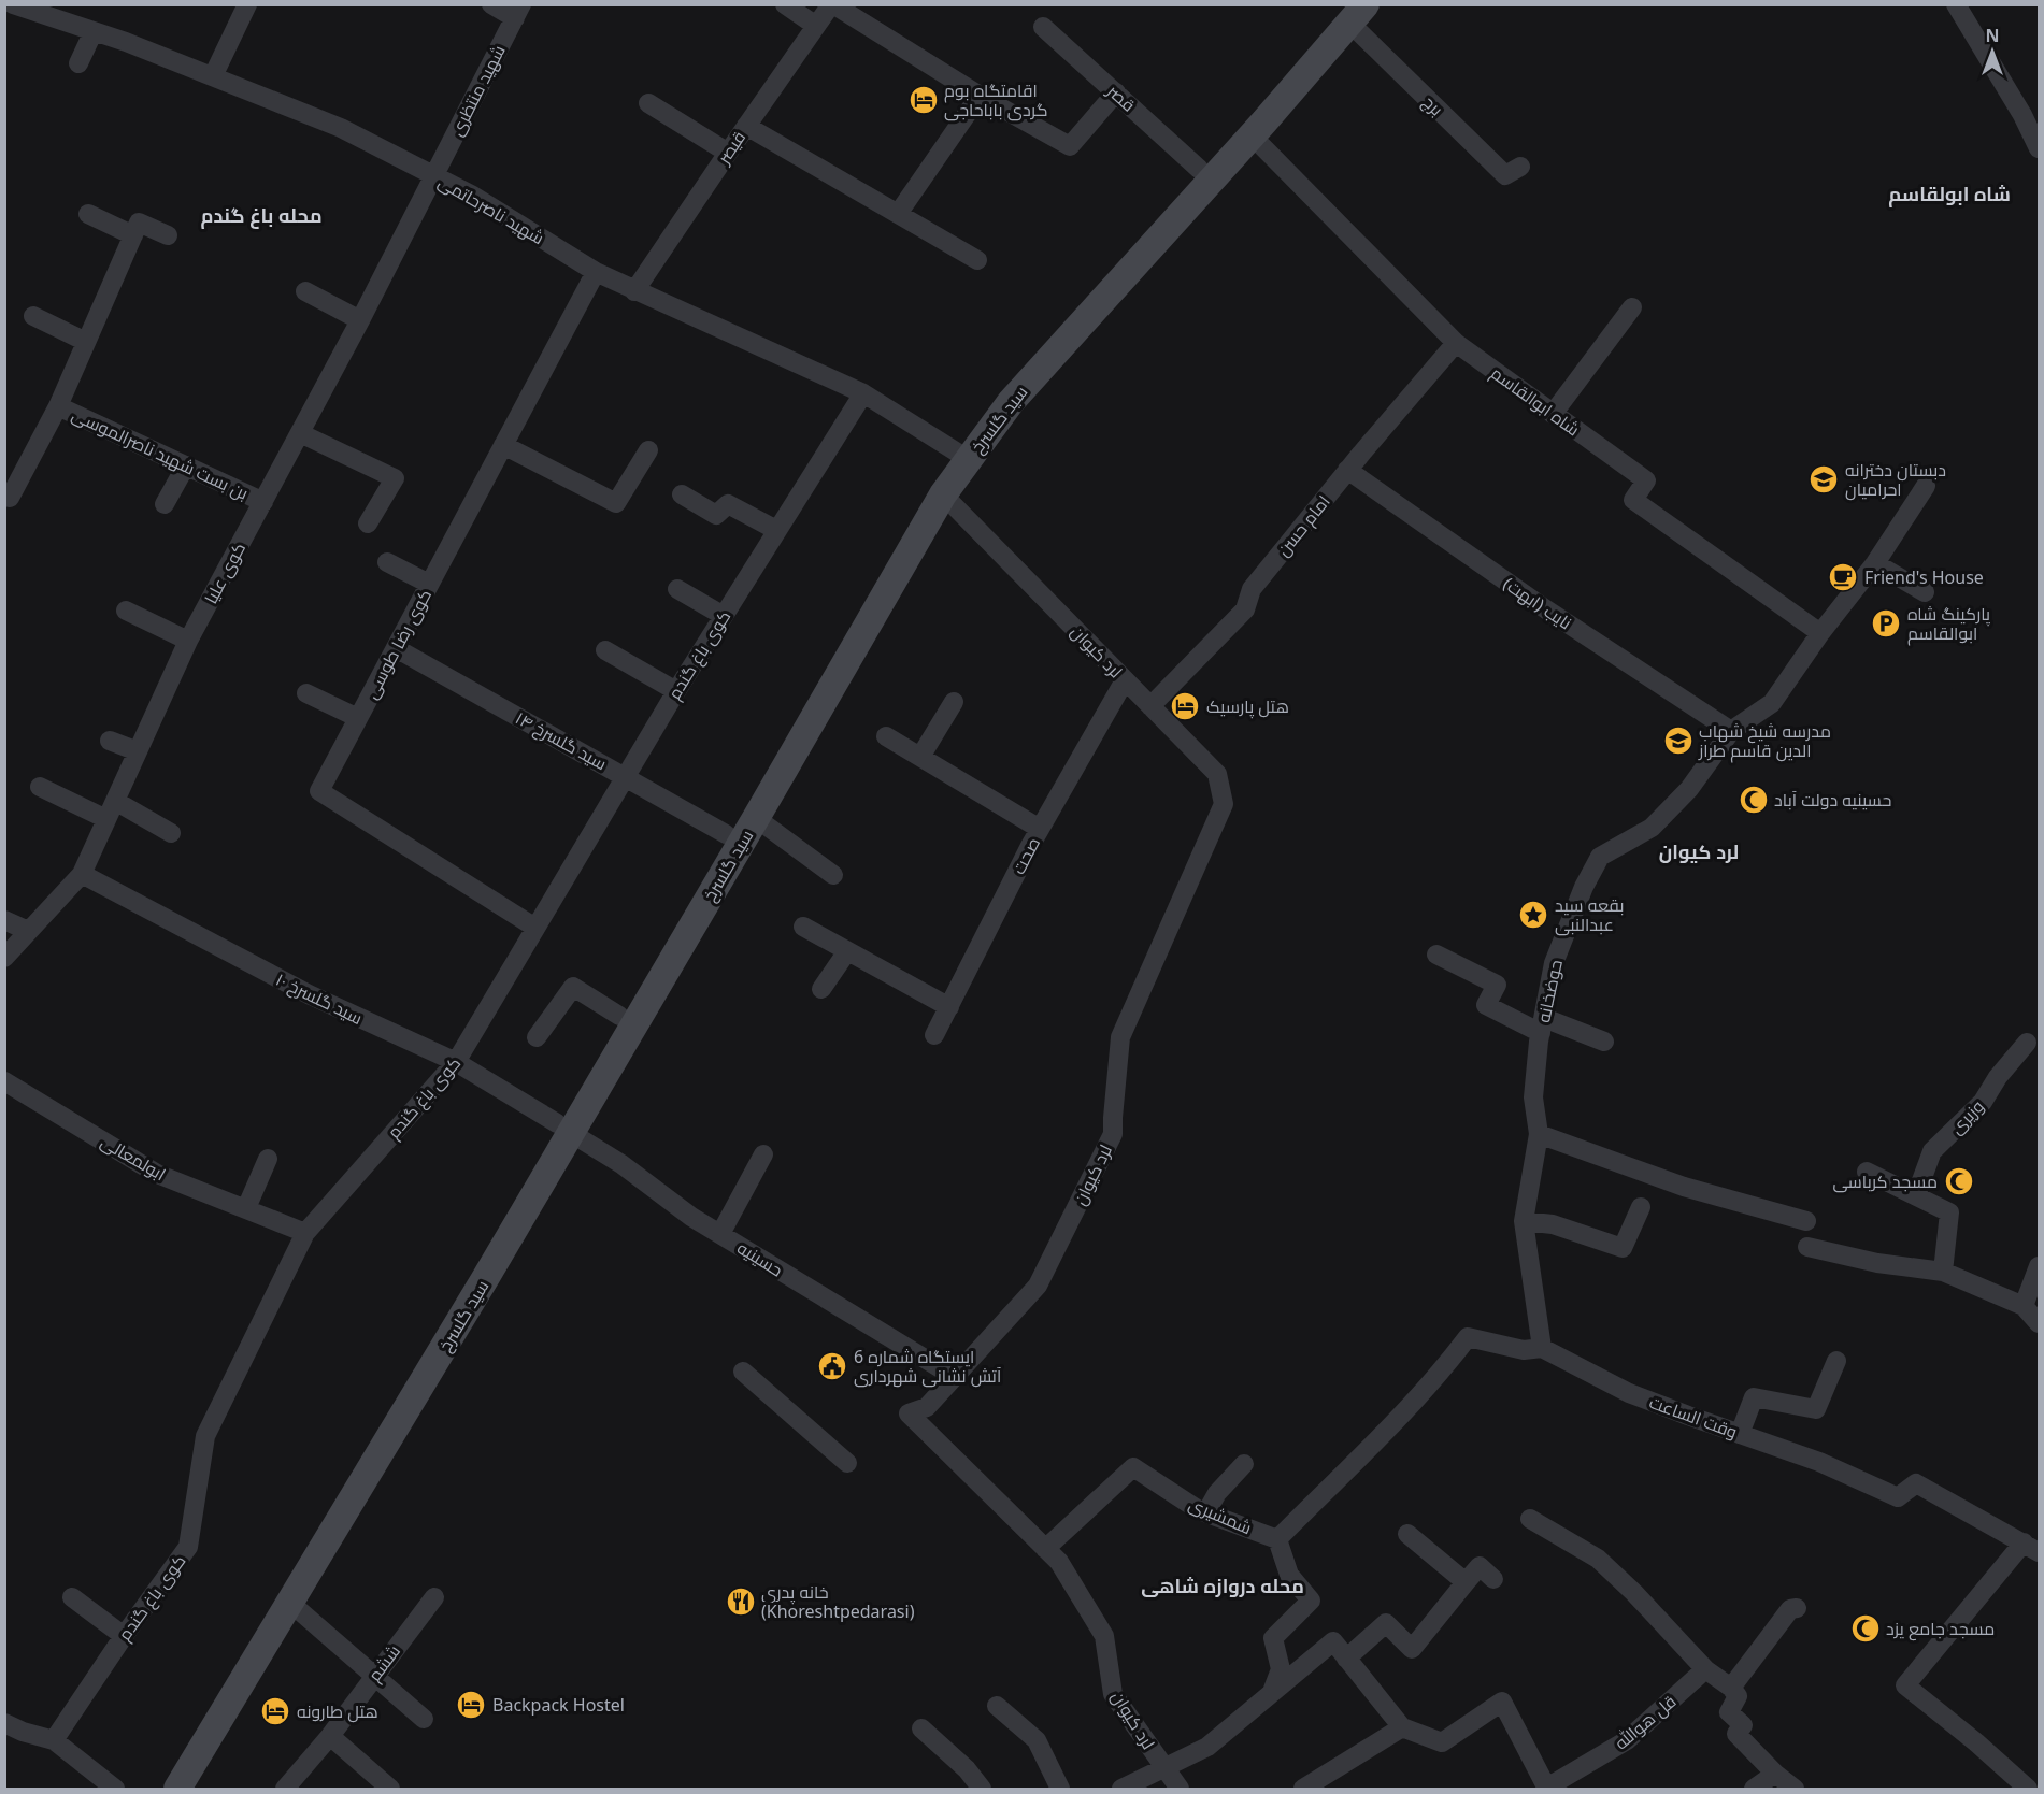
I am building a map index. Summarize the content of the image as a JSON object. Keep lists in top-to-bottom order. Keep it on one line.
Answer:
{"streets":{"main road":["سید گلسرخ"],"street":["شهید منتظری","قصر","برج","قیصر","شهید ناصرحاتمی","شاه ابوالقاسم","بن بست شهید ناصرالموسی","امام حسن","کوی علیا","نایب (ابهت)","کوی رضا طوسی","لرد کیوان","کوی باغ گندم","سید گلسرخ ۱۴","صحت","حوضخانه","سید گلسرخ ۱۰","وزیری","ابولمعالی","حسینیه","وقت الساعت","شمشیری","ششم","قل هوالله"]},"crossings":[["شهید منتظری","شهید ناصرحاتمی"],["شهید منتظری","کوی علیا"],["قصر","سید گلسرخ"],["برج","سید گلسرخ"],["قیصر","شهید ناصرحاتمی"],["شهید ناصرحاتمی","سید گلسرخ"],["شهید ناصرحاتمی","کوی علیا"],["شهید ناصرحاتمی","کوی رضا طوسی"],["شهید ناصرحاتمی","کوی باغ گندم"],["شاه ابوالقاسم","سید گلسرخ"],["شاه ابوالقاسم","امام حسن"],["شاه ابوالقاسم","حوضخانه"],["سید گلسرخ","لرد کیوان"],["سید گلسرخ","سید گلسرخ ۱۴"],["سید گلسرخ","سید گلسرخ ۱۰"],["سید گلسرخ","حسینیه"],["بن بست شهید ناصرالموسی","کوی علیا"],["امام حسن","نایب (ابهت)"],["امام حسن","لرد کیوان"],["کوی علیا","سید گلسرخ ۱۰"],["نایب (ابهت)","حوضخانه"],["کوی رضا طوسی","کوی باغ گندم"],["کوی رضا طوسی","سید گلسرخ ۱۴"],["لرد کیوان","صحت"],["لرد کیوان","حسینیه"],["لرد کیوان","شمشیری"],["کوی باغ گندم","سید گلسرخ ۱۴"],["کوی باغ گندم","سید گلسرخ ۱۰"],["کوی باغ گندم","ابولمعالی"],["سید گلسرخ ۱۰","حسینیه"]],"districts":["شاه ابولقاسم","محله باغ گندم","لرد کیوان","محله دروازه شاهی"],"places":{"hotel":["اقامتگاه بوم گردی باباحاجی","هتل پارسیک","Backpack Hostel","هتل طارونه"],"school or university":["دبستان دخترانه احرامیان","مدرسه شیخ شهاب الدین قاسم طراز"],"cafe":["Friend's House"],"parking":["پارکینگ شاه ابوالقاسم"],"mosque":["حسینیه دولت آباد","مسجد کرباسی","مسجد جامع یزد"],"place":["بقعه سید عبدالنبی"],"public building":["ایستگاه شماره 6 آتش نشانی شهرداری"],"restaurant":["خانه پدری (Khoreshtpedarasi)"]},"north":"top"}
